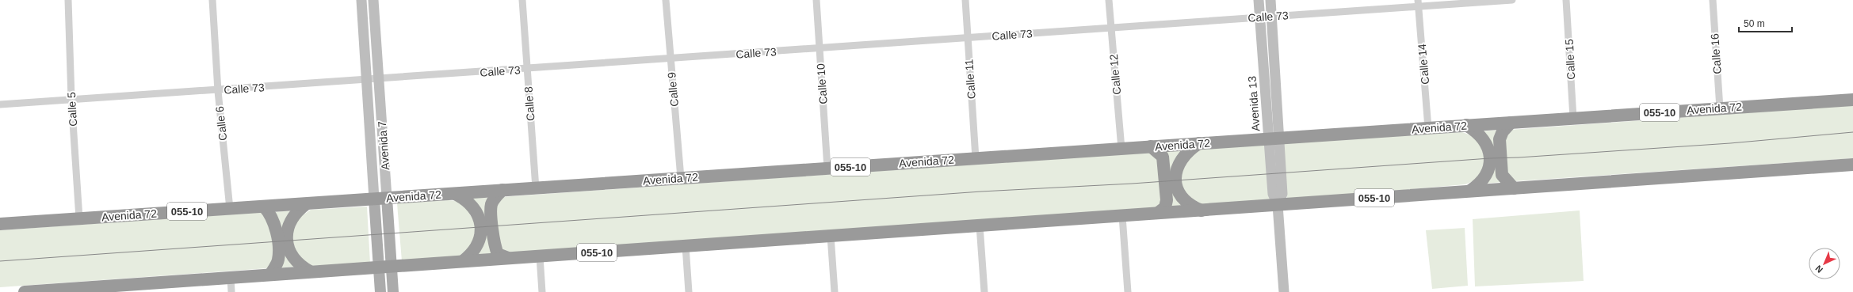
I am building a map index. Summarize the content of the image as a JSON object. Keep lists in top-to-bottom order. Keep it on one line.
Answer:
{"streets":{"highway":["Avenida 72","055-10"],"main road":["Avenida 13","Avenida 7"],"street":["Calle 73","Calle 16","Calle 15","Calle 14","Calle 12","Calle 11","Calle 10","Calle 9","Calle 8","Calle 5","Calle 6"]},"crossings":[["Calle 73","Calle 14"],["Calle 73","Calle 12"],["Calle 73","Calle 11"],["Calle 73","Calle 10"],["Calle 73","Calle 9"],["Calle 73","Calle 8"],["Calle 73","Avenida 13"],["Calle 73","Calle 5"],["Calle 73","Calle 6"],["Calle 73","Avenida 7"],["Calle 16","Avenida 72"],["Calle 15","Avenida 72"],["Calle 14","Avenida 72"],["Calle 12","Avenida 72"],["Calle 11","Avenida 72"],["Calle 10","Avenida 72"],["Calle 9","Avenida 72"],["Calle 8","Avenida 72"],["Avenida 13","Avenida 72"],["Avenida 13","055-10"],["Avenida 72","Calle 5"],["Avenida 72","Calle 6"],["Avenida 72","Avenida 7"],["055-10","Avenida 7"]],"scale_bar":"50 m","north":"bottom left"}
